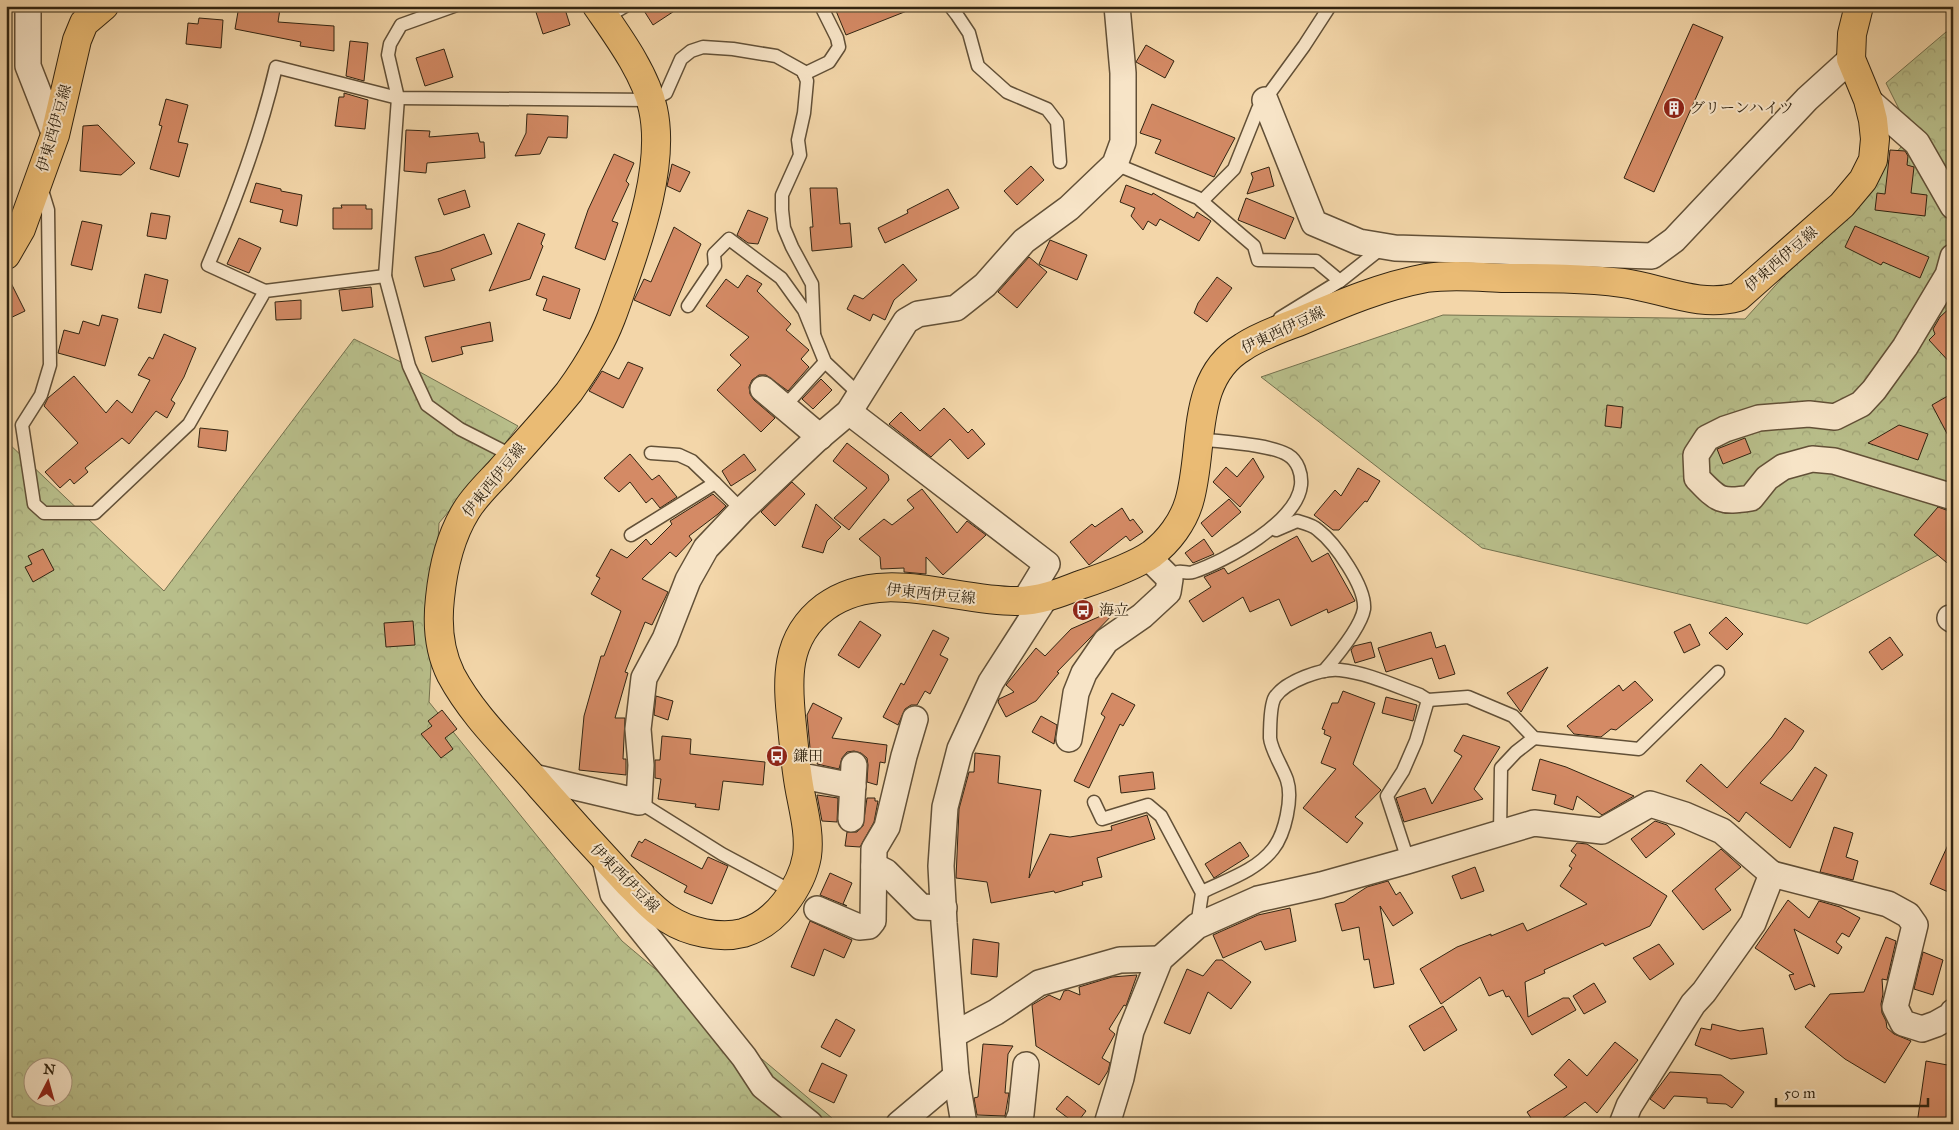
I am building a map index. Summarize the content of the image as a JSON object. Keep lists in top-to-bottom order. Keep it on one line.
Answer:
{"streets":{"main road":["伊東西伊豆線"]},"places":{"building":["グリーンハイツ"],"bus stop":["海立","鎌田"]},"scale_bar":"50 m","north":"top"}
